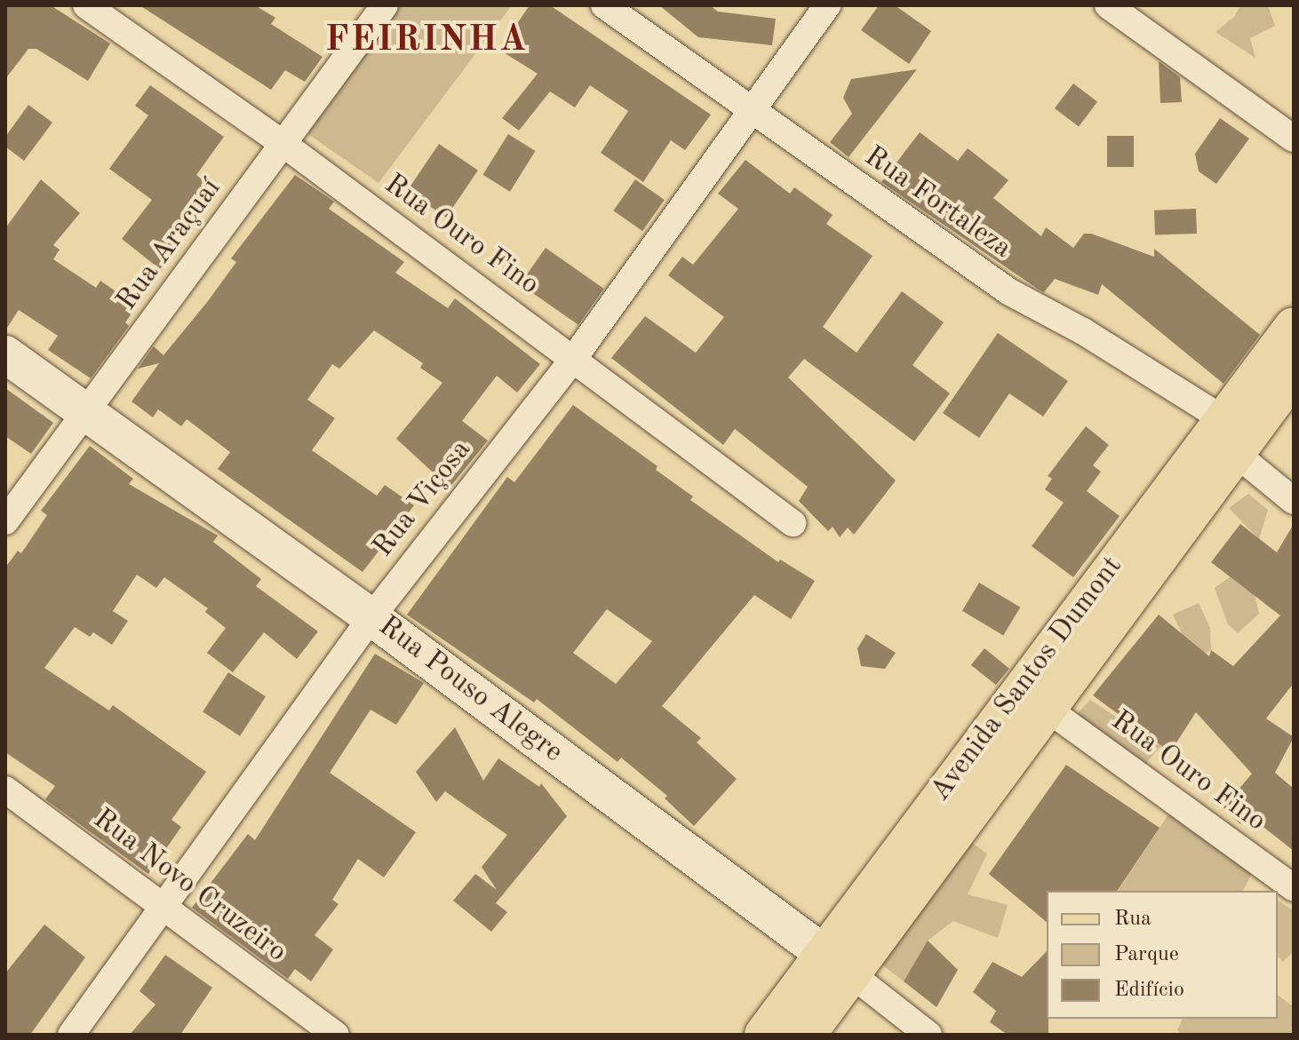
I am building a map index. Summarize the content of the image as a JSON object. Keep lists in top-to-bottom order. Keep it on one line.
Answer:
{"streets":{"main road":["Avenida Santos Dumont","Rua Pouso Alegre"],"street":["Rua Fortaleza","Rua Ouro Fino","Rua Araçuaí","Rua Viçosa","Rua Novo Cruzeiro"]},"crossings":[["Rua Fortaleza","Rua Viçosa"],["Rua Fortaleza","Avenida Santos Dumont"],["Rua Ouro Fino","Rua Araçuaí"],["Rua Ouro Fino","Rua Viçosa"],["Rua Ouro Fino","Avenida Santos Dumont"],["Rua Araçuaí","Rua Pouso Alegre"],["Rua Viçosa","Rua Pouso Alegre"],["Rua Viçosa","Rua Novo Cruzeiro"],["Avenida Santos Dumont","Rua Pouso Alegre"]],"districts":["FEIRINHA"],"legend":["Rua","Parque","Edifício"]}
